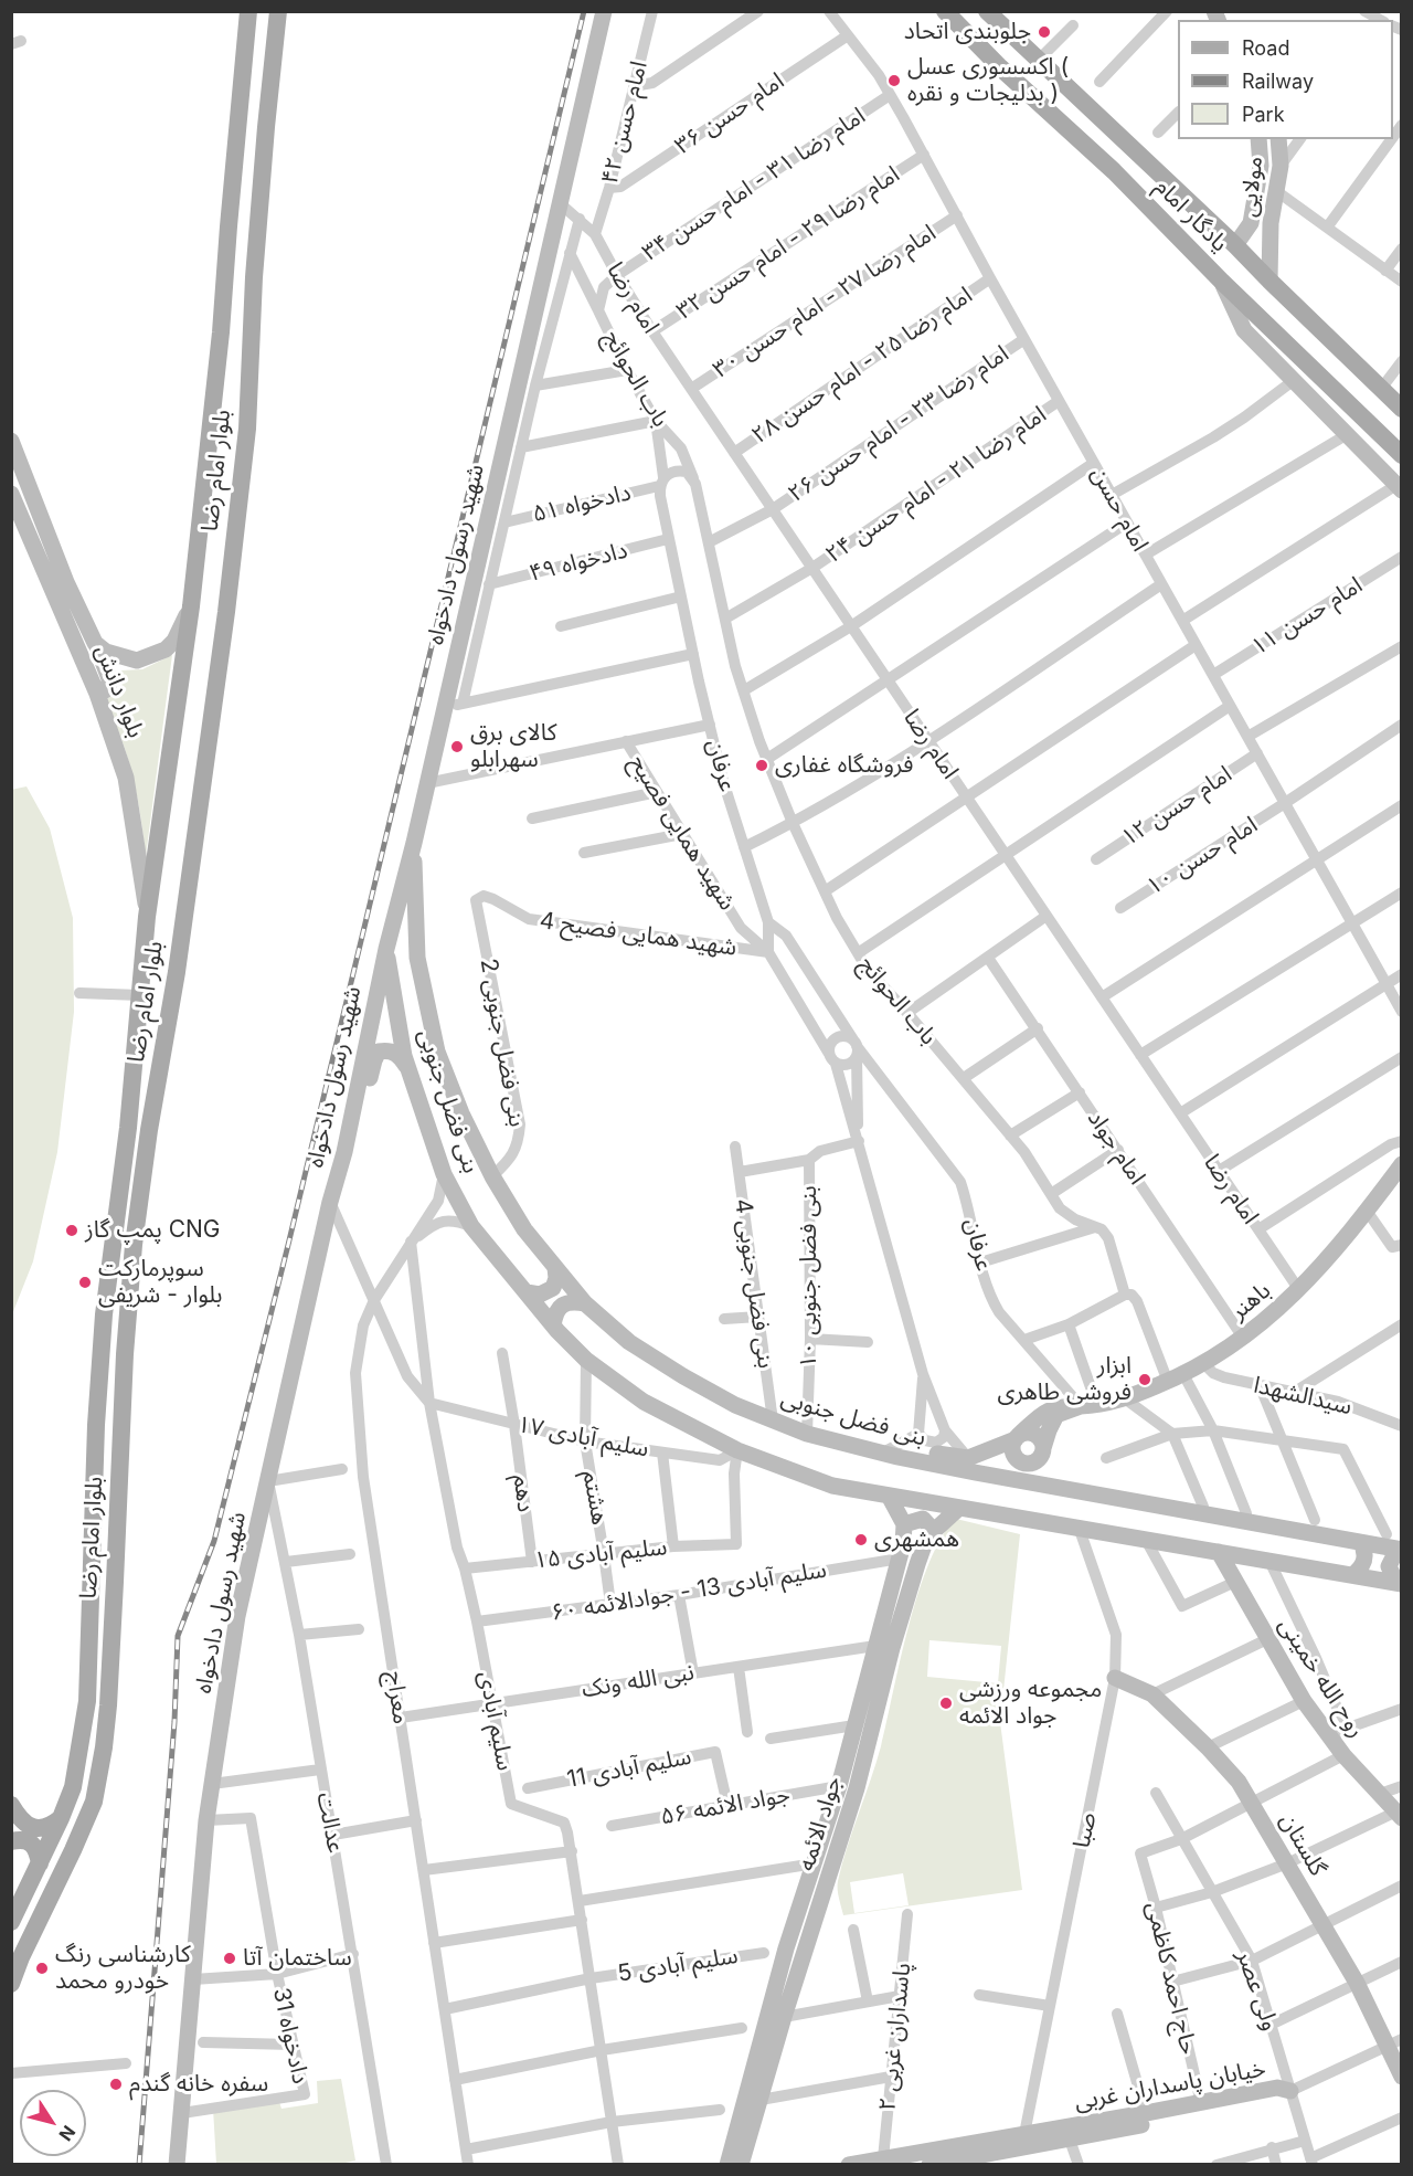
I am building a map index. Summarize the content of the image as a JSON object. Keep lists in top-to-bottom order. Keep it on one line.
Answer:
{"streets":{"main road":["یادگار امام","بلوار امام رضا"],"street":["امام حسن ۳۶","امام حسن ۴۲","امام رضا ۳۱ - امام حسن ۳۴","مولایی","امام رضا ۲۹ - امام حسن ۳۲","امام رضا","امام رضا ۲۷ - امام حسن ۳۰","امام رضا ۲۵ - امام حسن ۲۸","باب الحوائج","امام رضا ۲۳ - امام حسن ۲۶","امام رضا ۲۱ - امام حسن ۲۴","دادخواه ۵۱","امام حسن","شهید رسول دادخواه","دادخواه ۴۹","امام حسن ۱۱","بلوار دانش","عرفان","امام حسن ۱۲","شهید همایی فصیح","امام حسن ۱۰","شهید همایی فصیح 4","بنی فضل جنوبی 2","بنی فضل جنوبی","امام جواد","بنی فضل جنوبی ۱۰","بنی فضل جنوبی 4","باهنر","سیدالشهدا","سلیم آبادی ۱۷","دهم","هشتم","سلیم آبادی ۱۵","سلیم آبادی 13 - جوادالائمه ۶۰","روح الله خمینی","نبی الله ونک","معراج","سلیم آبادی","سلیم آبادی 11","جواد الائمه ۵۶","عدالت","جواد الائمه","صبا","گلستان","سلیم آبادی 5","حاج احمد کاظمی","ولی عصر","دادخواه 31","پاسداران غربی ۲","خیابان پاسداران غربی"]},"crossings":[["امام حسن ۳۶","امام حسن ۴۲"],["امام حسن ۳۶","امام حسن"],["امام حسن ۴۲","امام رضا"],["امام رضا ۳۱ - امام حسن ۳۴","امام رضا"],["امام رضا ۳۱ - امام حسن ۳۴","باب الحوائج"],["امام رضا ۳۱ - امام حسن ۳۴","امام حسن"],["مولایی","یادگار امام"],["امام رضا ۲۹ - امام حسن ۳۲","امام رضا"],["امام رضا ۲۹ - امام حسن ۳۲","امام حسن"],["امام رضا","امام رضا ۲۷ - امام حسن ۳۰"],["امام رضا","امام رضا ۲۵ - امام حسن ۲۸"],["امام رضا","باب الحوائج"],["امام رضا","امام رضا ۲۳ - امام حسن ۲۶"],["امام رضا","امام رضا ۲۱ - امام حسن ۲۴"],["امام رضا","شهید رسول دادخواه"],["امام رضا","باهنر"],["امام رضا ۲۷ - امام حسن ۳۰","امام حسن"],["امام رضا ۲۵ - امام حسن ۲۸","امام حسن"],["باب الحوائج","امام رضا ۲۳ - امام حسن ۲۶"],["باب الحوائج","امام رضا ۲۱ - امام حسن ۲۴"],["باب الحوائج","عرفان"],["باب الحوائج","باهنر"],["امام رضا ۲۳ - امام حسن ۲۶","امام حسن"],["بلوار امام رضا","بلوار دانش"],["امام رضا ۲۱ - امام حسن ۲۴","امام حسن"],["دادخواه ۵۱","عرفان"],["امام حسن","امام حسن ۱۱"],["امام حسن","امام حسن ۱۲"],["امام حسن","امام حسن ۱۰"],["شهید رسول دادخواه","بنی فضل جنوبی"],["شهید رسول دادخواه","عدالت"],["شهید رسول دادخواه","دادخواه 31"],["دادخواه ۴۹","عرفان"],["عرفان","باهنر"],["شهید همایی فصیح","شهید همایی فصیح 4"],["شهید همایی فصیح 4","بنی فضل جنوبی 2"],["بنی فضل جنوبی 2","بنی فضل جنوبی"],["بنی فضل جنوبی","بنی فضل جنوبی ۱۰"],["بنی فضل جنوبی","بنی فضل جنوبی 4"],["بنی فضل جنوبی","باهنر"],["بنی فضل جنوبی","سلیم آبادی ۱۷"],["بنی فضل جنوبی","هشتم"],["بنی فضل جنوبی","سلیم آبادی ۱۵"],["بنی فضل جنوبی","روح الله خمینی"],["بنی فضل جنوبی","معراج"],["بنی فضل جنوبی","جواد الائمه"],["بنی فضل جنوبی","صبا"],["امام جواد","باهنر"],["باهنر","سیدالشهدا"],["سلیم آبادی ۱۷","دهم"],["سلیم آبادی ۱۷","هشتم"],["سلیم آبادی ۱۷","سلیم آبادی ۱۵"],["سلیم آبادی ۱۷","سلیم آبادی"],["دهم","سلیم آبادی ۱۵"],["هشتم","سلیم آبادی ۱۵"],["هشتم","سلیم آبادی 13 - جوادالائمه ۶۰"],["سلیم آبادی ۱۵","سلیم آبادی"],["سلیم آبادی 13 - جوادالائمه ۶۰","سلیم آبادی"],["سلیم آبادی 13 - جوادالائمه ۶۰","جواد الائمه"],["نبی الله ونک","معراج"],["نبی الله ونک","سلیم آبادی"],["نبی الله ونک","جواد الائمه"],["معراج","سلیم آبادی"],["معراج","سلیم آبادی 5"],["سلیم آبادی","سلیم آبادی 5"],["سلیم آبادی 11","جواد الائمه ۵۶"],["جواد الائمه ۵۶","جواد الائمه"],["صبا","گلستان"],["صبا","خیابان پاسداران غربی"],["حاج احمد کاظمی","ولی عصر"],["حاج احمد کاظمی","خیابان پاسداران غربی"],["ولی عصر","خیابان پاسداران غربی"],["پاسداران غربی ۲","خیابان پاسداران غربی"]],"places":["جلوبندی اتحاد","اکسسوری عسل ( بدلیجات و نقره )","کالای برق سهرابلو","فروشگاه غفاری","پمپ گاز CNG","سوپرمارکت بلوار - شریفی","ابزار فروشی طاهری","همشهری","مجموعه ورزشی جواد الائمه","ساختمان آتا","کارشناسی رنگ خودرو محمد","سفره خانه گندم"],"legend":["Road","Railway","Park"],"north":"bottom right"}
